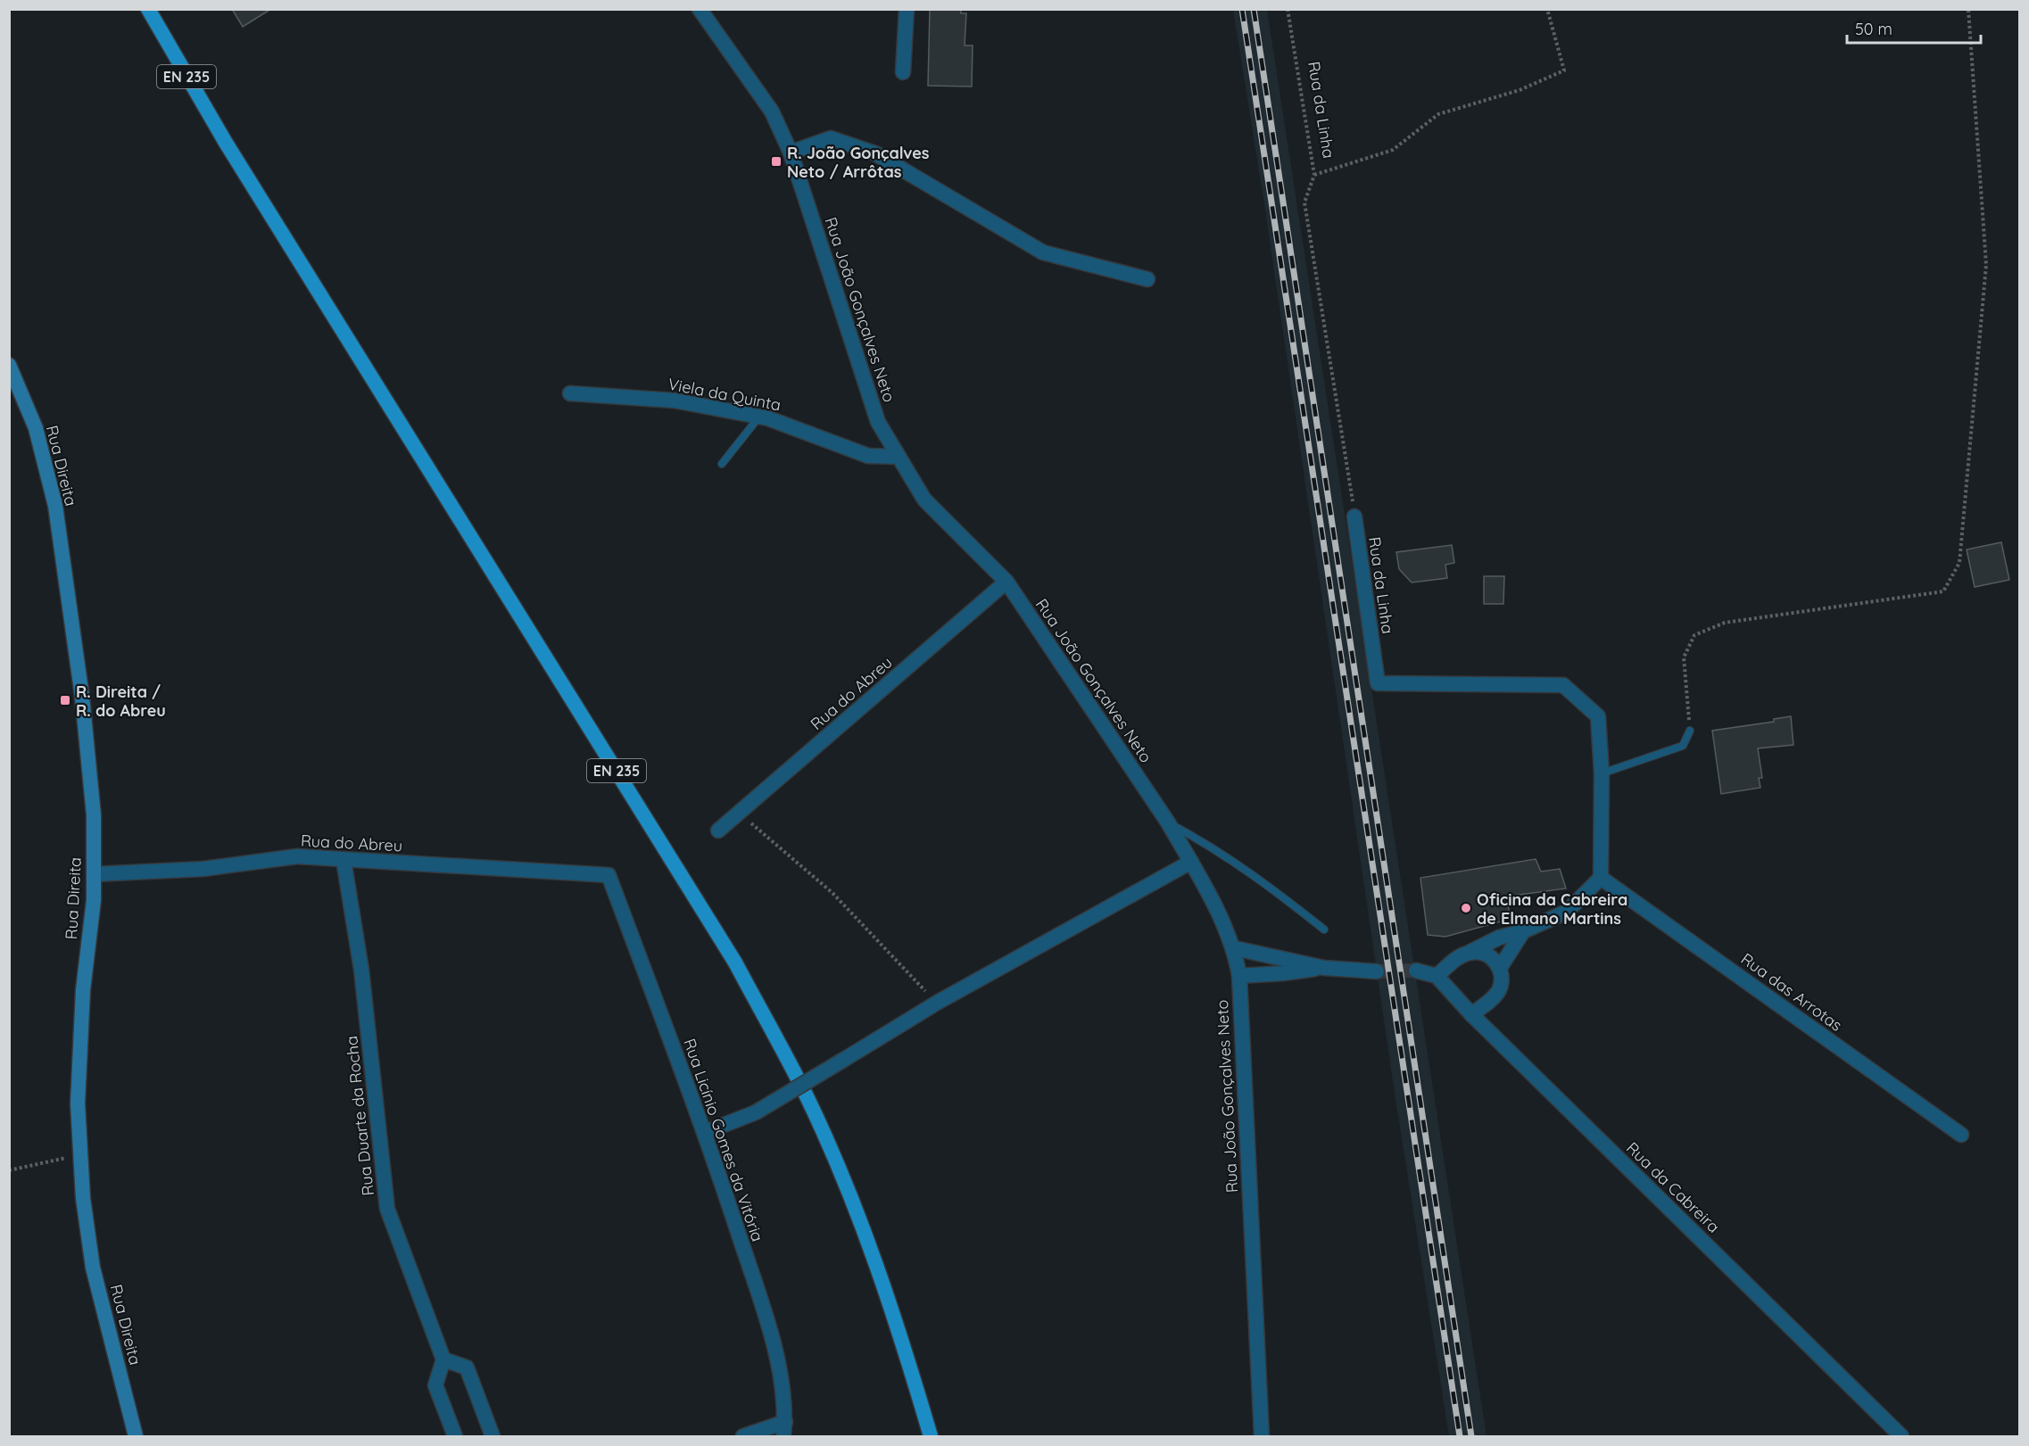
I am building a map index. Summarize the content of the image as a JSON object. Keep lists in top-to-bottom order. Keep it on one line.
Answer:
{"streets":{"main road":["EN 235","Rua Direita"],"street":["Rua da Linha","Rua João Gonçalves Neto","Viela da Quinta","Rua do Abreu","Rua das Arrotas","Rua Duarte da Rocha","Rua Licínio Gomes da Vitória","Rua da Cabreira"]},"crossings":[["Rua da Linha","Rua das Arrotas"],["Rua João Gonçalves Neto","Viela da Quinta"],["Rua João Gonçalves Neto","Rua do Abreu"],["Rua Direita","Rua do Abreu"],["Rua do Abreu","Rua Duarte da Rocha"],["Rua do Abreu","Rua Licínio Gomes da Vitória"]],"places":{"transit":["R. João Gonçalves Neto / Arrôtas","R. Direita / R. do Abreu"],"other":["Oficina da Cabreira de Elmano Martins"]},"scale_bar":"50 m"}
